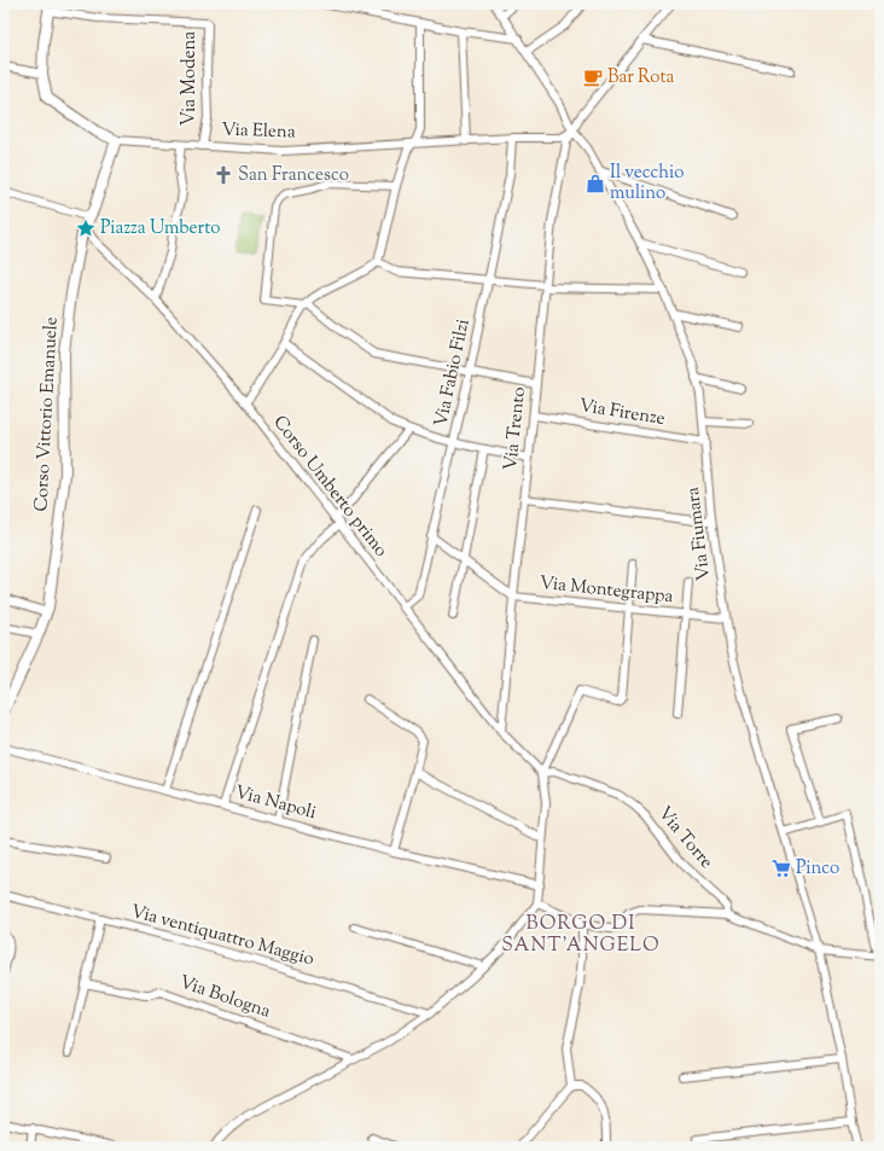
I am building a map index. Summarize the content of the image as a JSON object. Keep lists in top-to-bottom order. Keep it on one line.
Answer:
{"streets":{"street":["Via Modena","Via Elena","Via Fabio Filzi","Via Firenze","Corso Vittorio Emanuele","Via Trento","Corso Umberto primo","Via Fiumara","Via Montegrappa","Via Napoli","Via Torre","Via ventiquattro Maggio","Via Bologna"]},"crossings":[["Via Modena","Via Elena"],["Via Elena","Via Fabio Filzi"],["Via Elena","Corso Vittorio Emanuele"],["Via Elena","Via Trento"],["Via Elena","Via Fiumara"],["Via Fabio Filzi","Corso Umberto primo"],["Via Firenze","Via Trento"],["Via Firenze","Via Fiumara"],["Corso Vittorio Emanuele","Corso Umberto primo"],["Via Trento","Corso Umberto primo"],["Via Trento","Via Fiumara"],["Via Trento","Via Montegrappa"],["Corso Umberto primo","Via Torre"],["Via Fiumara","Via Montegrappa"]],"districts":["BORGO DI SANT'ANGELO"],"places":{"cafe":["Bar Rota"],"church":["San Francesco"],"shop":["Il vecchio mulino"],"place":["Piazza Umberto"],"supermarket":["Pinco"]}}
